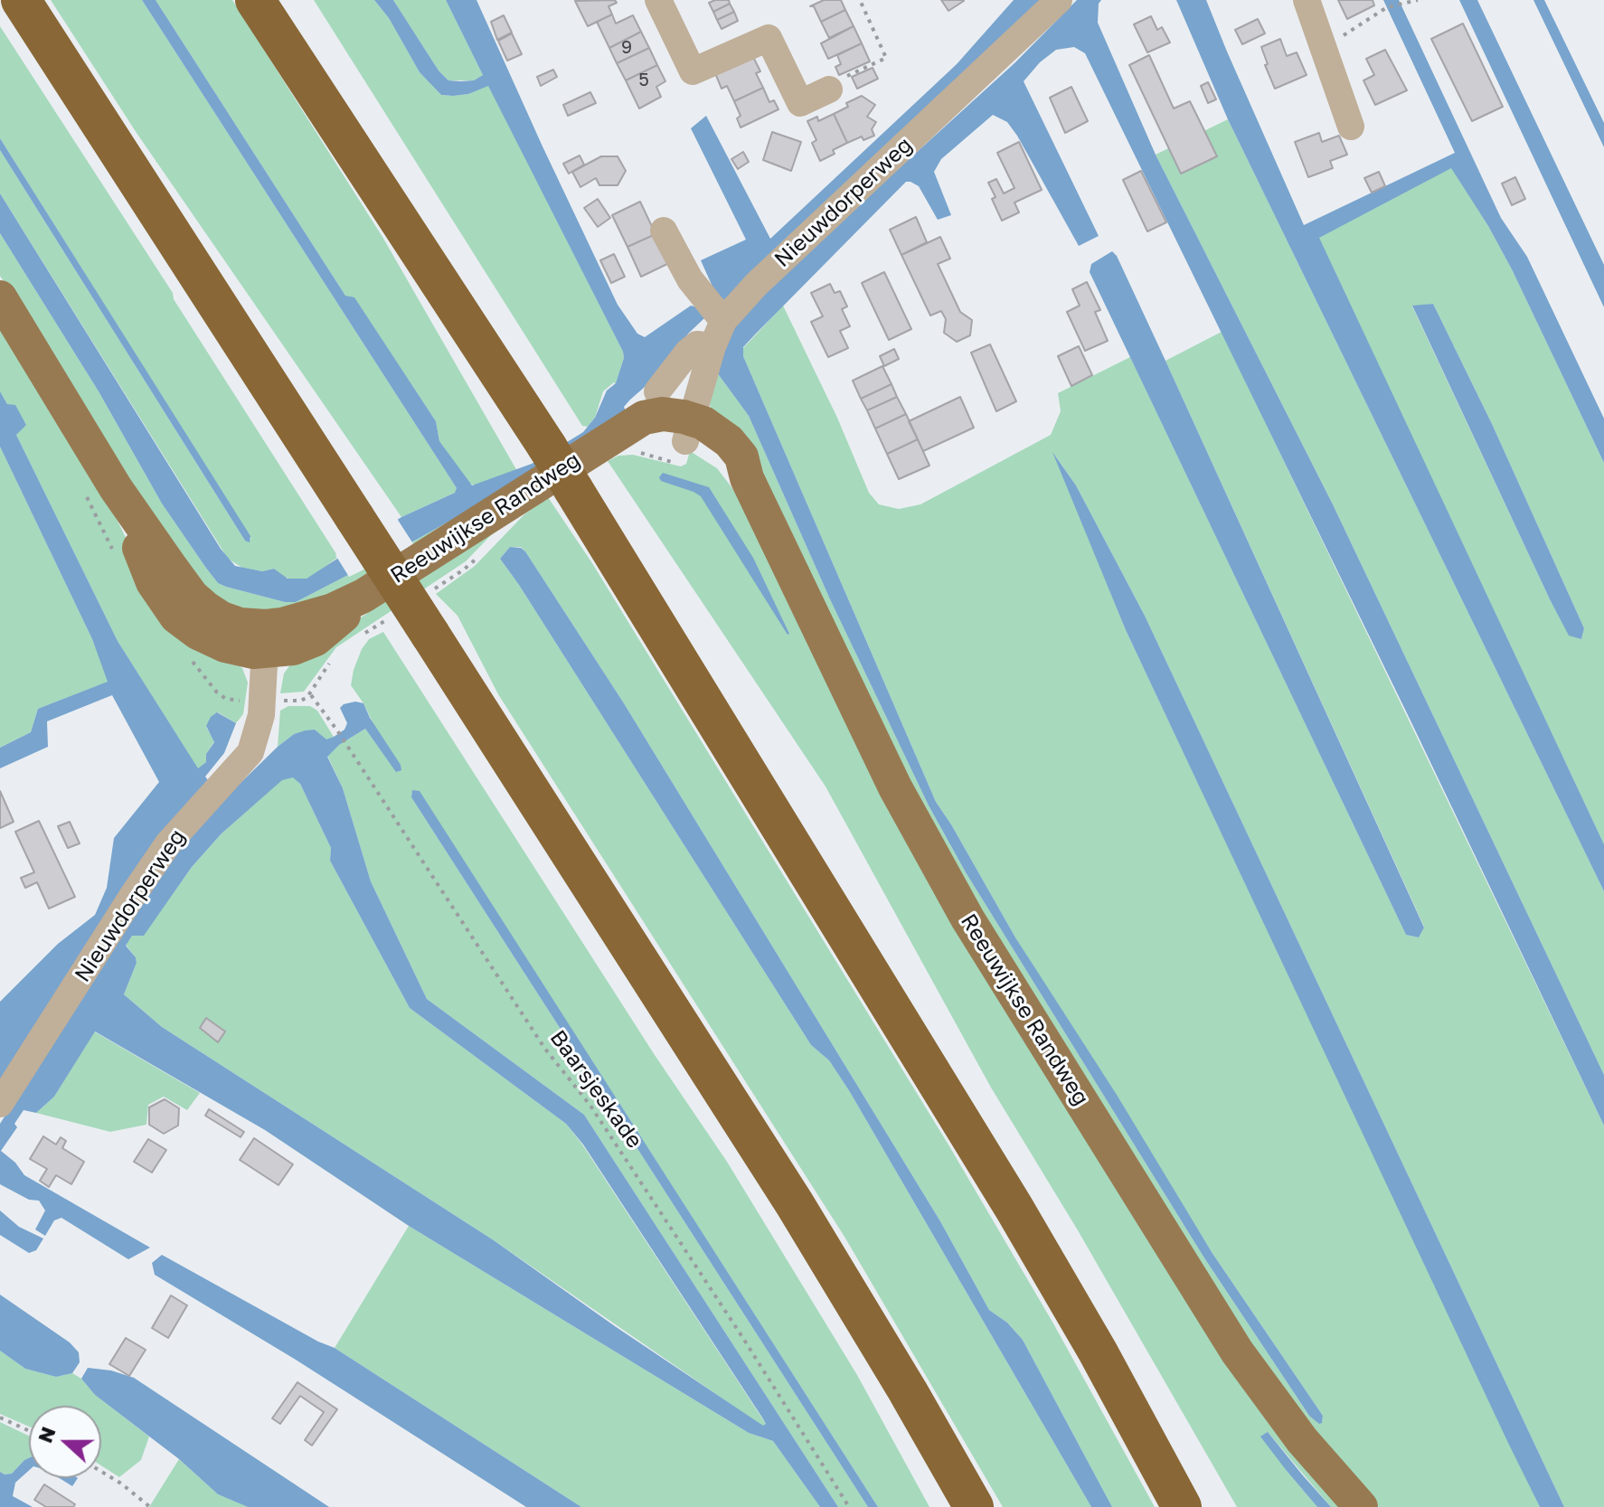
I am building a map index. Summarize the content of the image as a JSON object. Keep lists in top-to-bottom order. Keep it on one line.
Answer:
{"streets":{"main road":["Reeuwijkse Randweg"],"street":["Nieuwdorperweg"],"path":["Baarsjeskade"]},"crossings":[["Nieuwdorperweg","Reeuwijkse Randweg"]],"house_numbers":["9","5"],"north":"left"}
